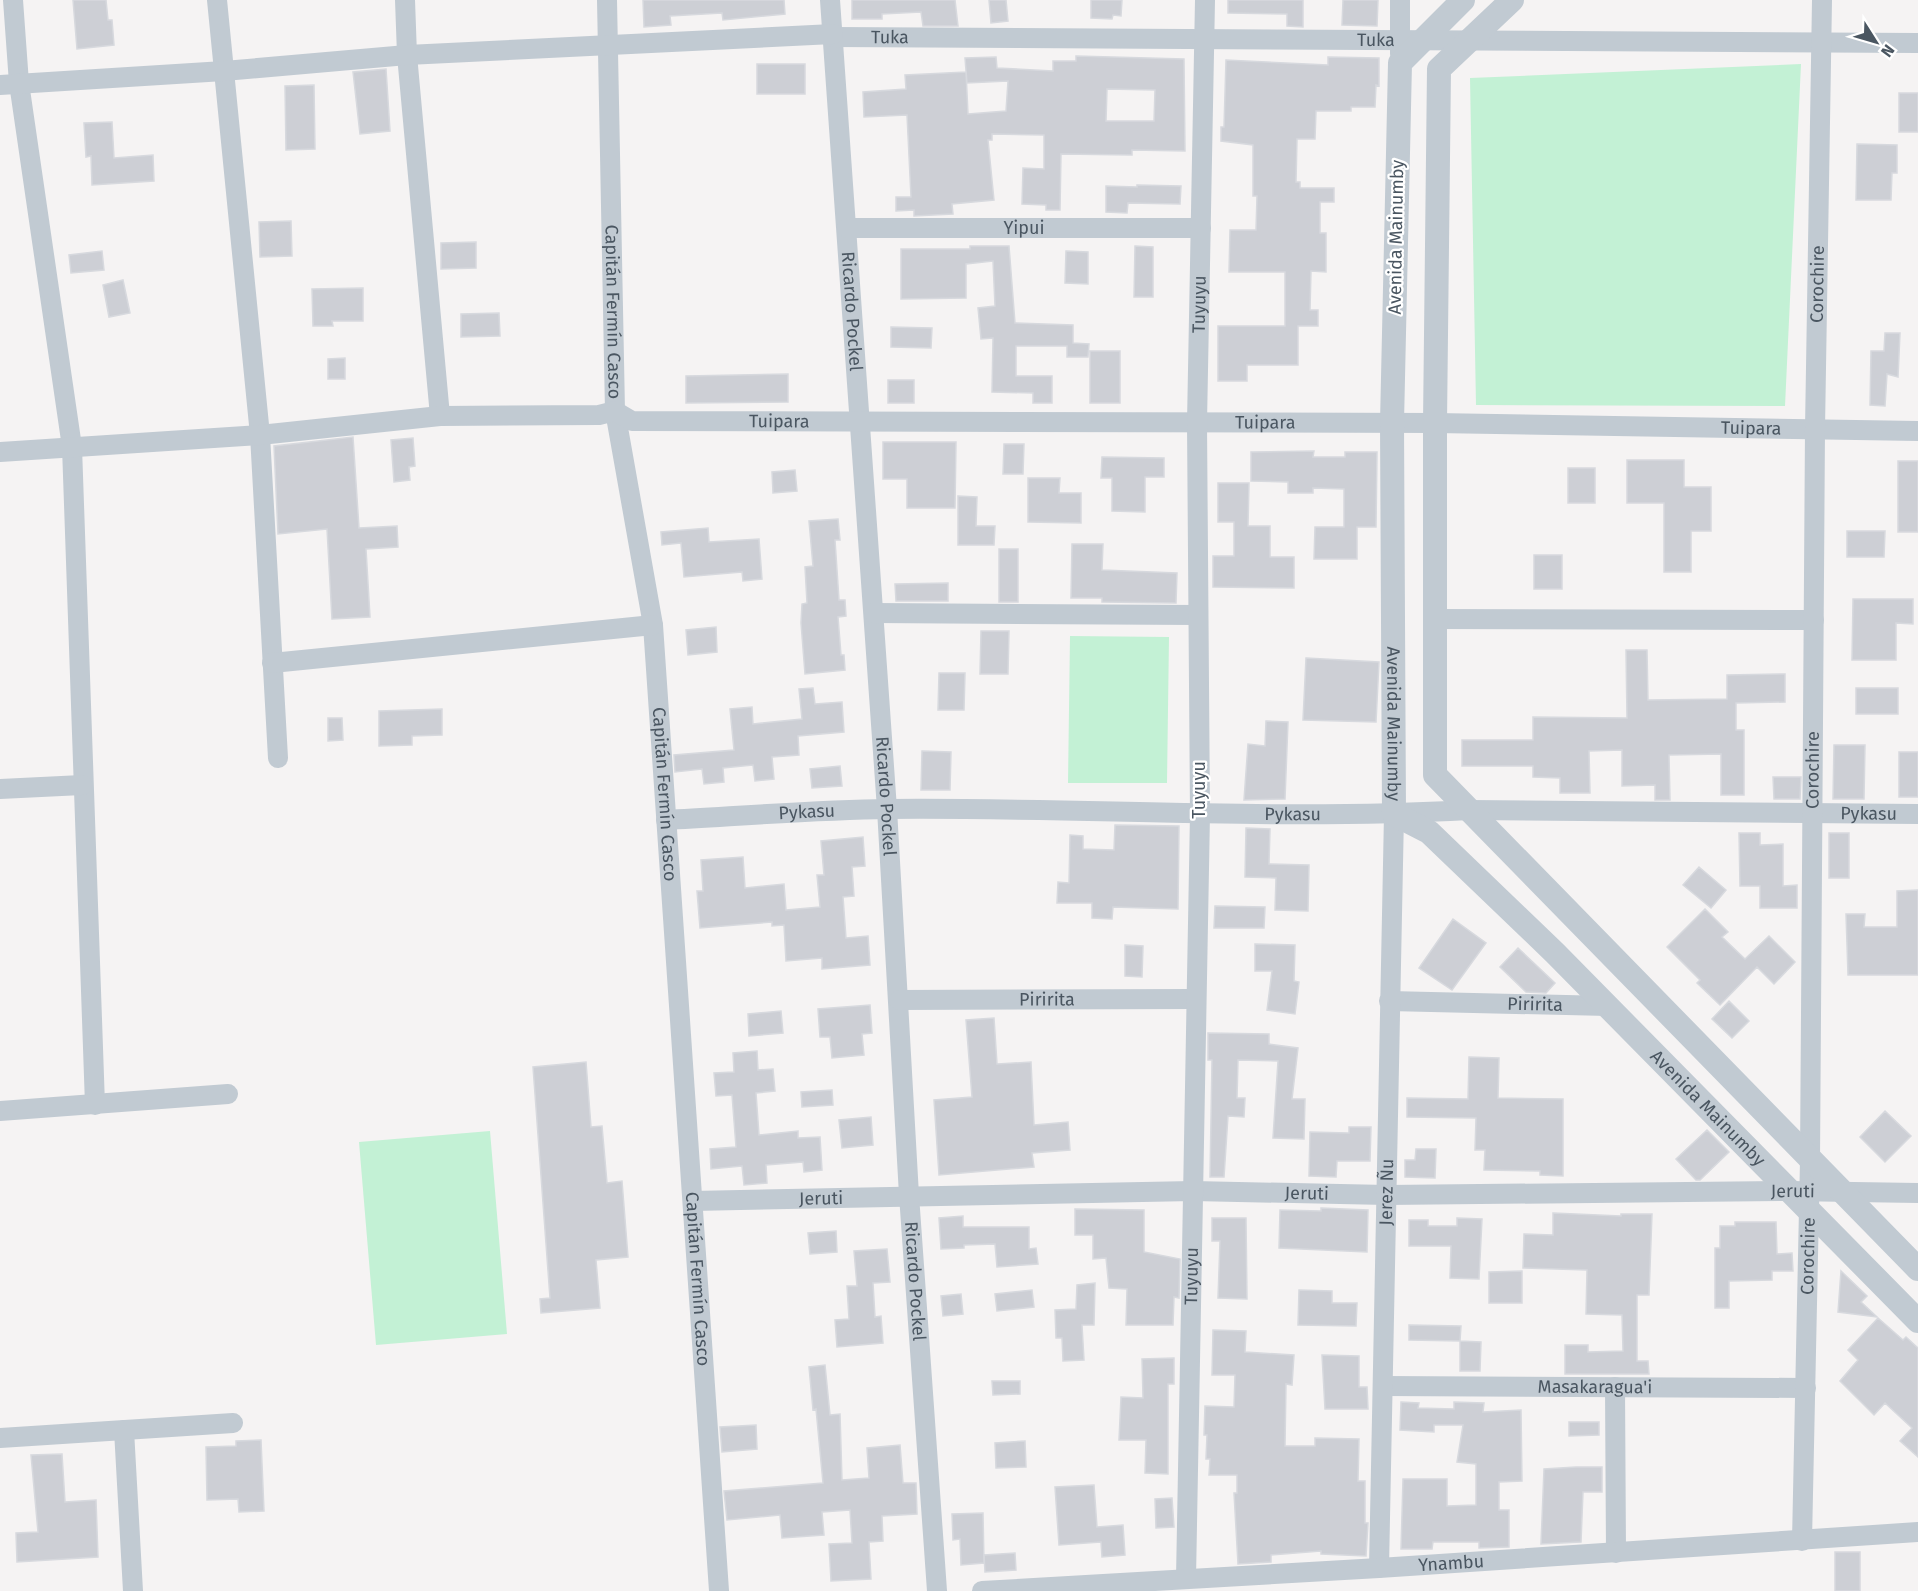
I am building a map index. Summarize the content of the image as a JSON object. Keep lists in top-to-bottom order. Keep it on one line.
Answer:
{"streets":{"street":["Tuka","Yipui","Avenida Mainumby","Corochire","Tuyuyu","Ricardo Pockel","Capitán Fermín Casco","Tuipara","Pykasu","Piririta","Jerez Ñu","Jeruti","Masakaragua'i","Ynambu"]},"crossings":[["Tuka","Avenida Mainumby"],["Tuka","Corochire"],["Tuka","Tuyuyu"],["Tuka","Ricardo Pockel"],["Tuka","Capitán Fermín Casco"],["Yipui","Tuyuyu"],["Yipui","Ricardo Pockel"],["Avenida Mainumby","Corochire"],["Avenida Mainumby","Tuipara"],["Avenida Mainumby","Pykasu"],["Avenida Mainumby","Piririta"],["Avenida Mainumby","Jerez Ñu"],["Avenida Mainumby","Jeruti"],["Corochire","Tuipara"],["Corochire","Pykasu"],["Corochire","Jeruti"],["Corochire","Masakaragua'i"],["Corochire","Ynambu"],["Tuyuyu","Tuipara"],["Tuyuyu","Pykasu"],["Tuyuyu","Piririta"],["Tuyuyu","Jeruti"],["Tuyuyu","Ynambu"],["Ricardo Pockel","Tuipara"],["Ricardo Pockel","Pykasu"],["Ricardo Pockel","Piririta"],["Ricardo Pockel","Jeruti"],["Capitán Fermín Casco","Tuipara"],["Capitán Fermín Casco","Pykasu"],["Capitán Fermín Casco","Jeruti"],["Pykasu","Jerez Ñu"],["Piririta","Jerez Ñu"],["Jerez Ñu","Jeruti"],["Jerez Ñu","Masakaragua'i"],["Jerez Ñu","Ynambu"]],"north":"bottom right"}
